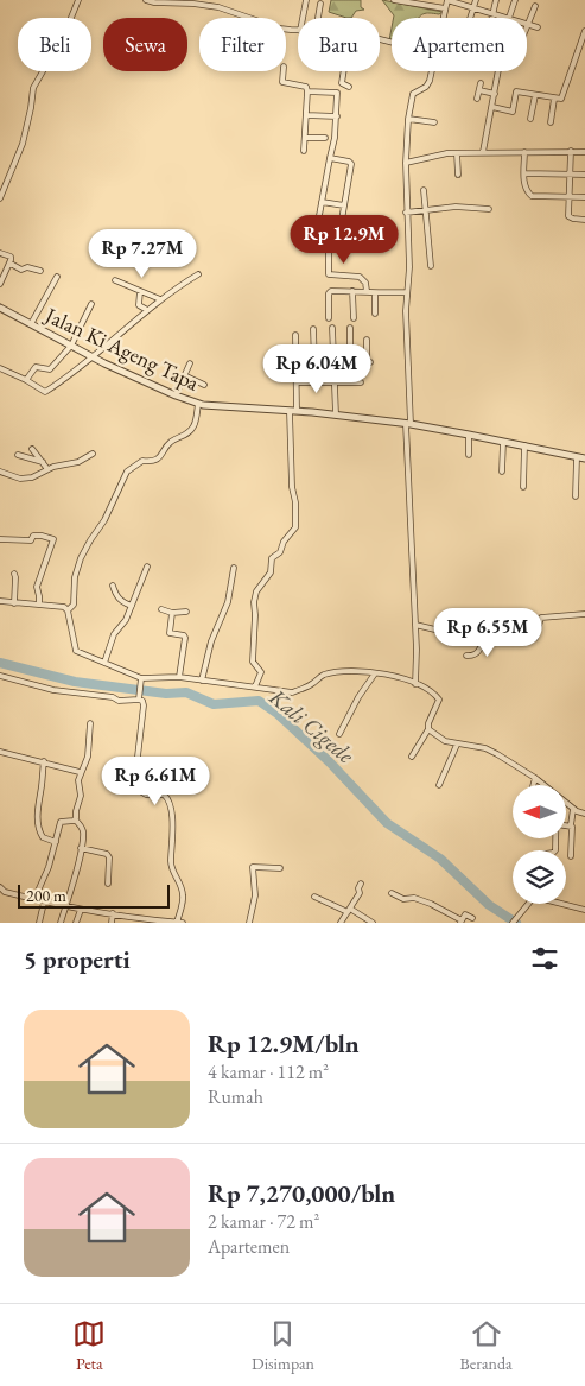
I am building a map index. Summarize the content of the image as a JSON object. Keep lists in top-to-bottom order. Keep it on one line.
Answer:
{"streets":{"street":["Jalan Ki Ageng Tapa"]},"water":["Kali Cigede"],"scale_bar":"200 m","north":"left","page":{"chip":["Beli","Sewa","Filter","Baru","Apartemen"],"price":["Rp 12.9M","Rp 7.27M","Rp 6.04M","Rp 6.55M","Rp 6.61M"],"scale":"200 m","heading":"5 properti","list":[{"name":"Rp 12.9M/bln","note":"4 kamar · 112 m² · Rumah"},{"name":"Rp 7,270,000/bln","note":"2 kamar · 72 m² · Apartemen"}],"tabs":["Peta","Disimpan","Beranda"]}}
